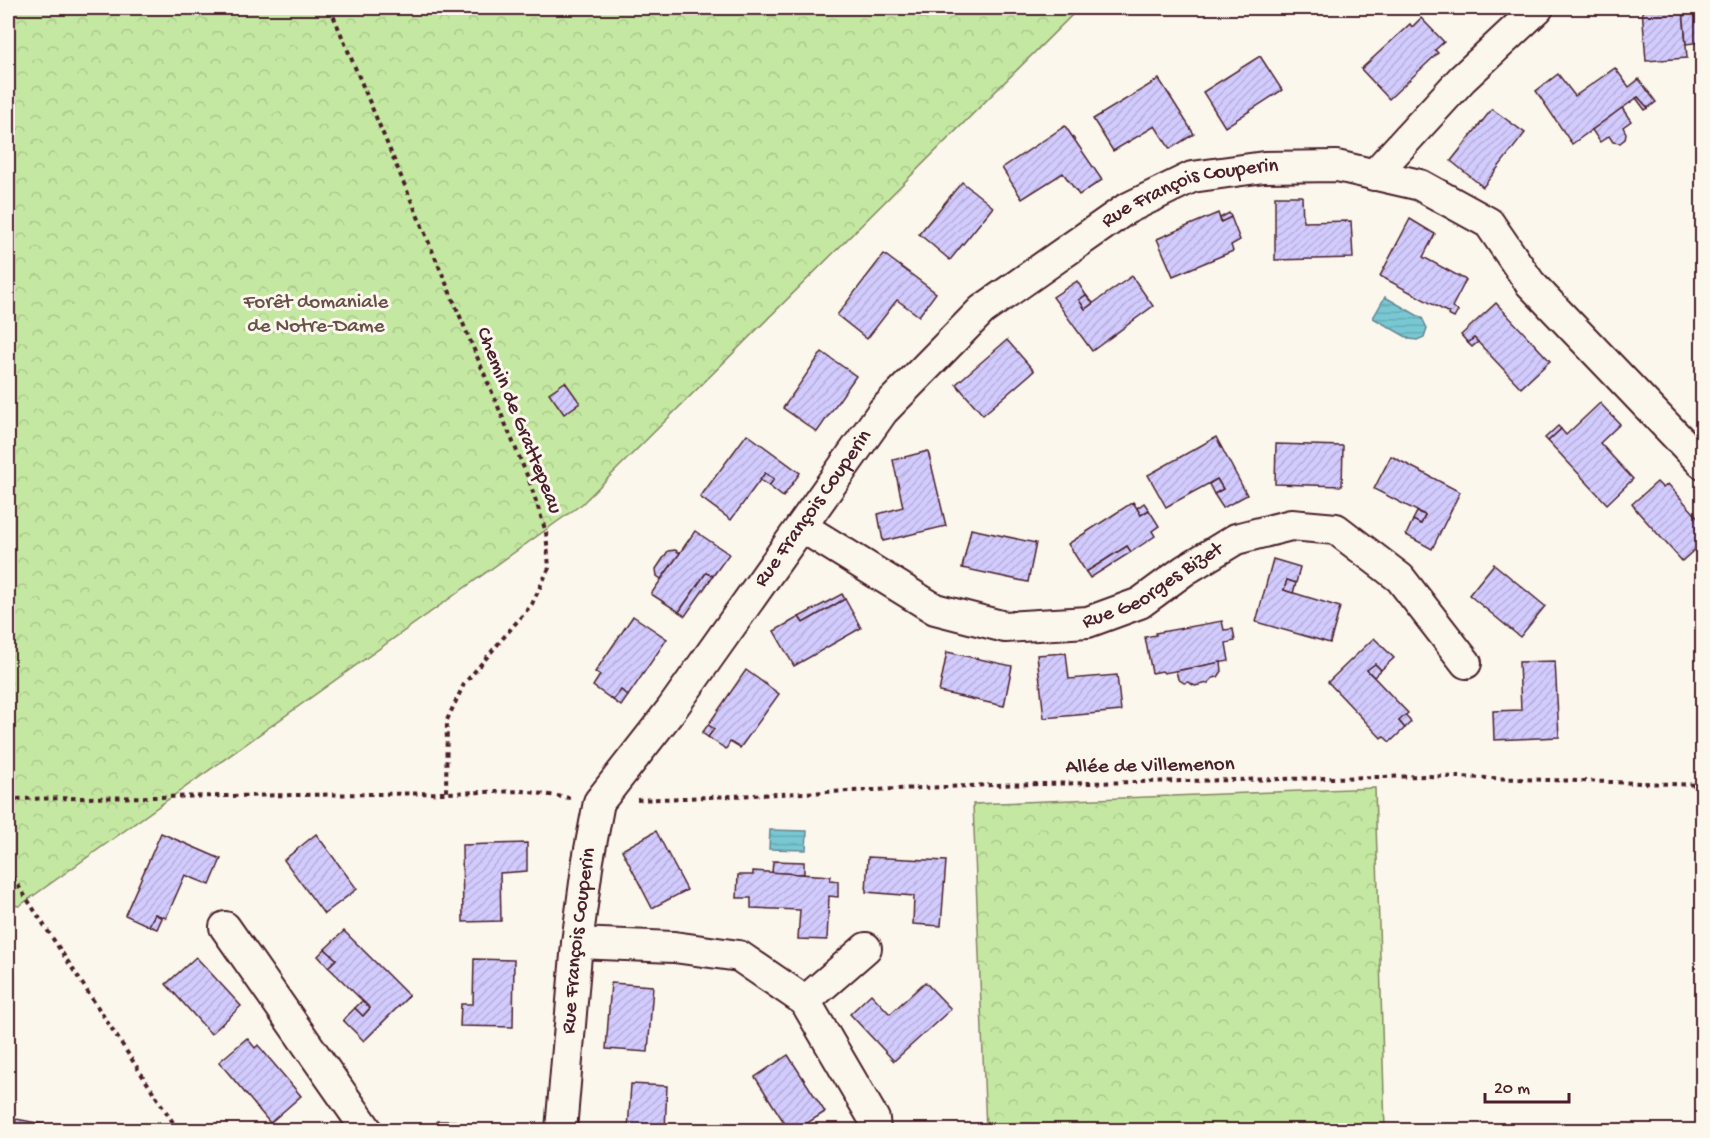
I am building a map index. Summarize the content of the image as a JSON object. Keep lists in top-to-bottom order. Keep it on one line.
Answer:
{"streets":{"street":["Rue François Couperin","Rue Georges Bizet"],"path":["Chemin de Grattepeau","Allée de Villemenon"]},"crossings":[["Rue François Couperin","Rue Georges Bizet"],["Rue François Couperin","Allée de Villemenon"]],"parks":["Forêt domaniale de Notre-Dame"],"scale_bar":"20 m"}
